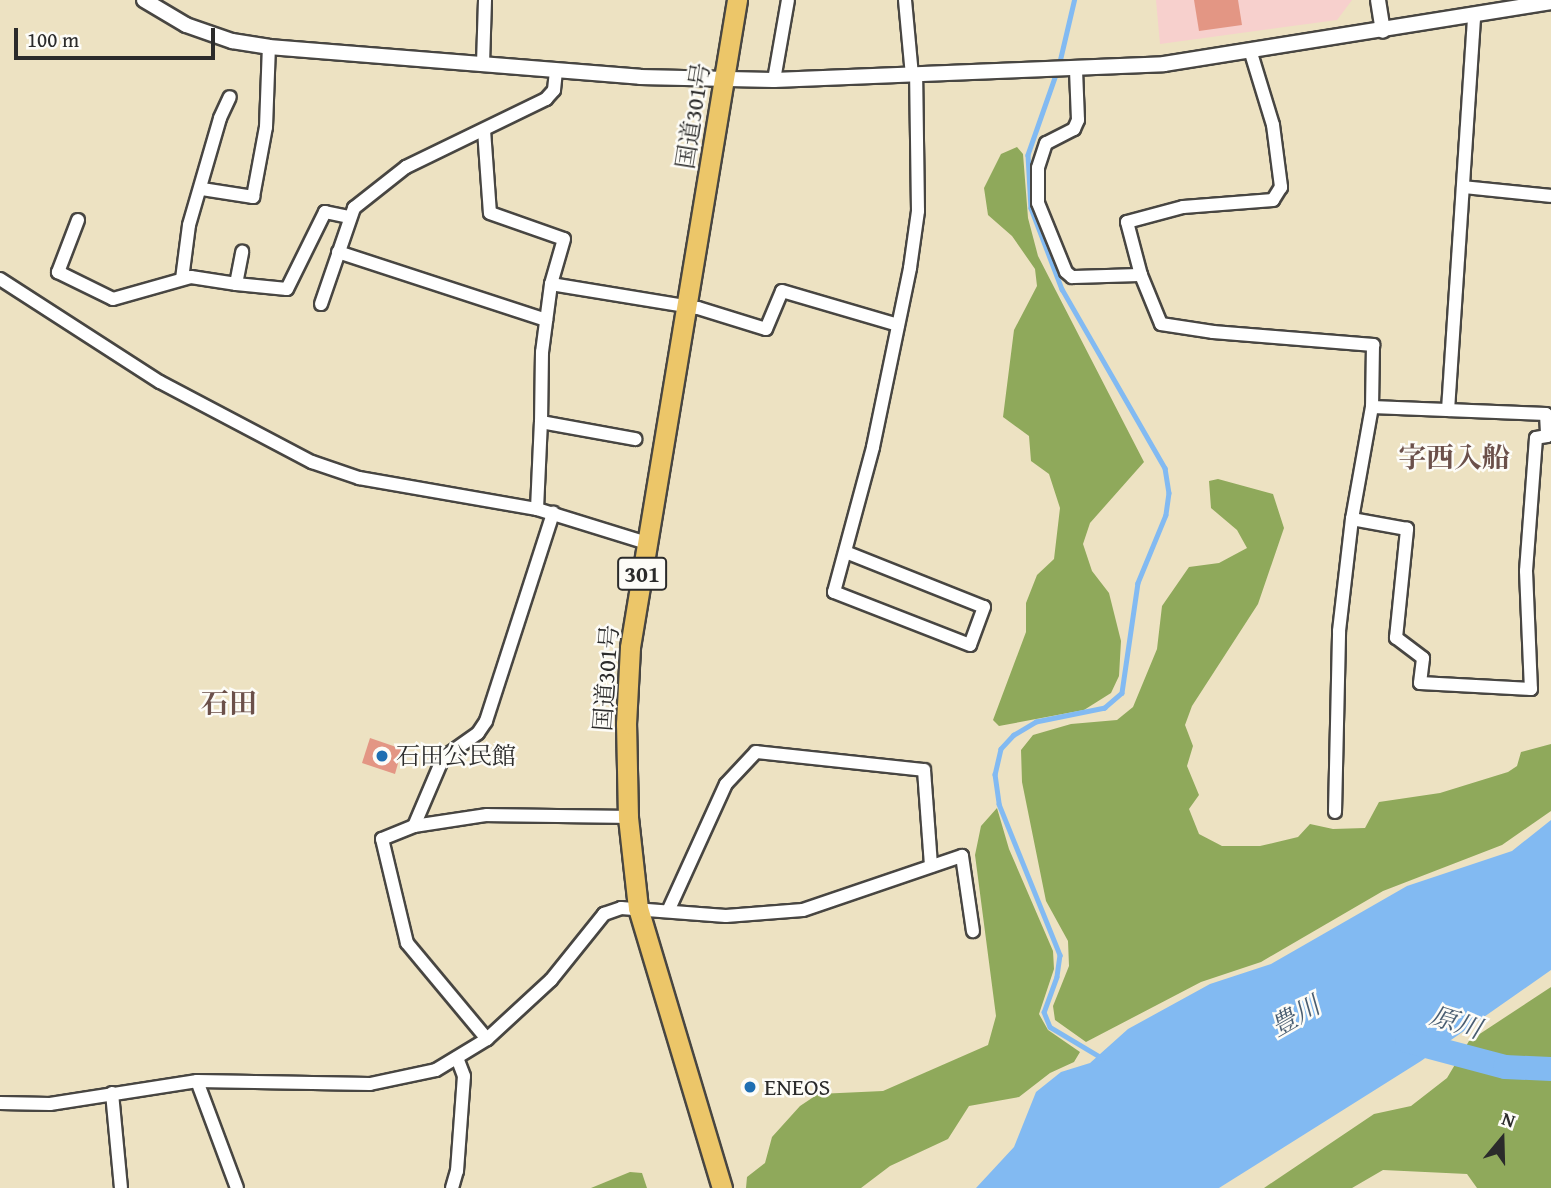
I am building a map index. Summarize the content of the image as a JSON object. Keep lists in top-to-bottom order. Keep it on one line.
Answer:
{"streets":{"highway":["国道301号","301"]},"districts":["字西入船","石田"],"water":["豊川","原川"],"places":["石田公民館","ENEOS"],"scale_bar":"100 m","north":"top"}
